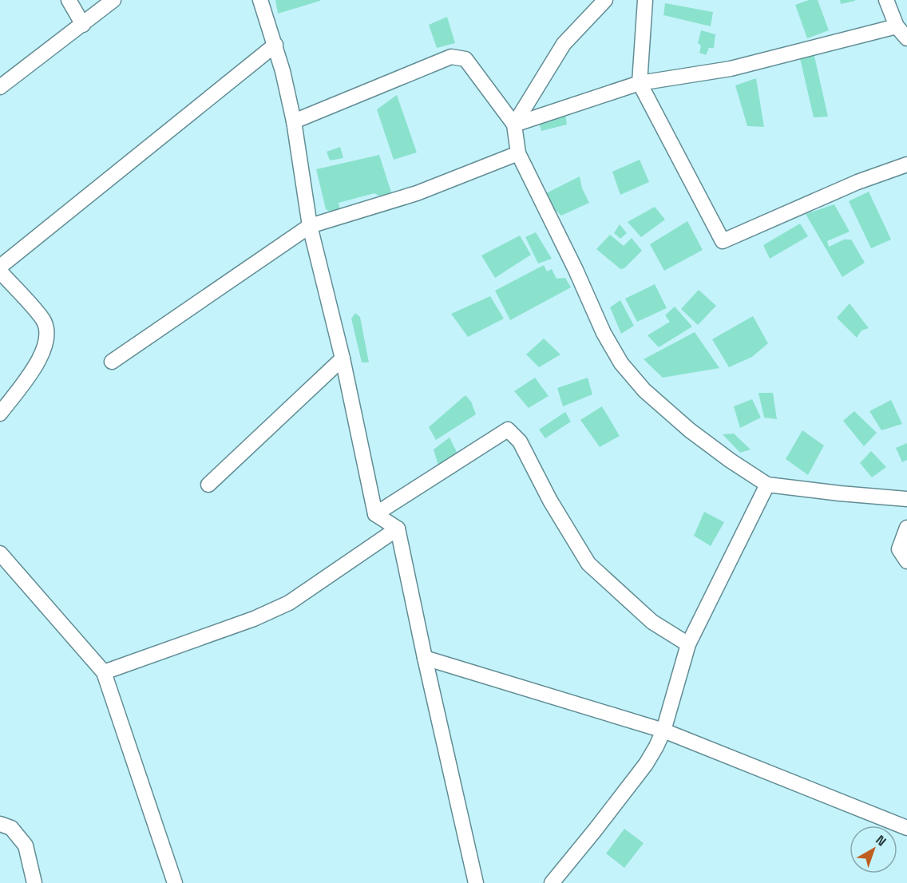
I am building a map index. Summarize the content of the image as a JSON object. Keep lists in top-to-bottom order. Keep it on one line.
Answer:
{"north":"top right"}
